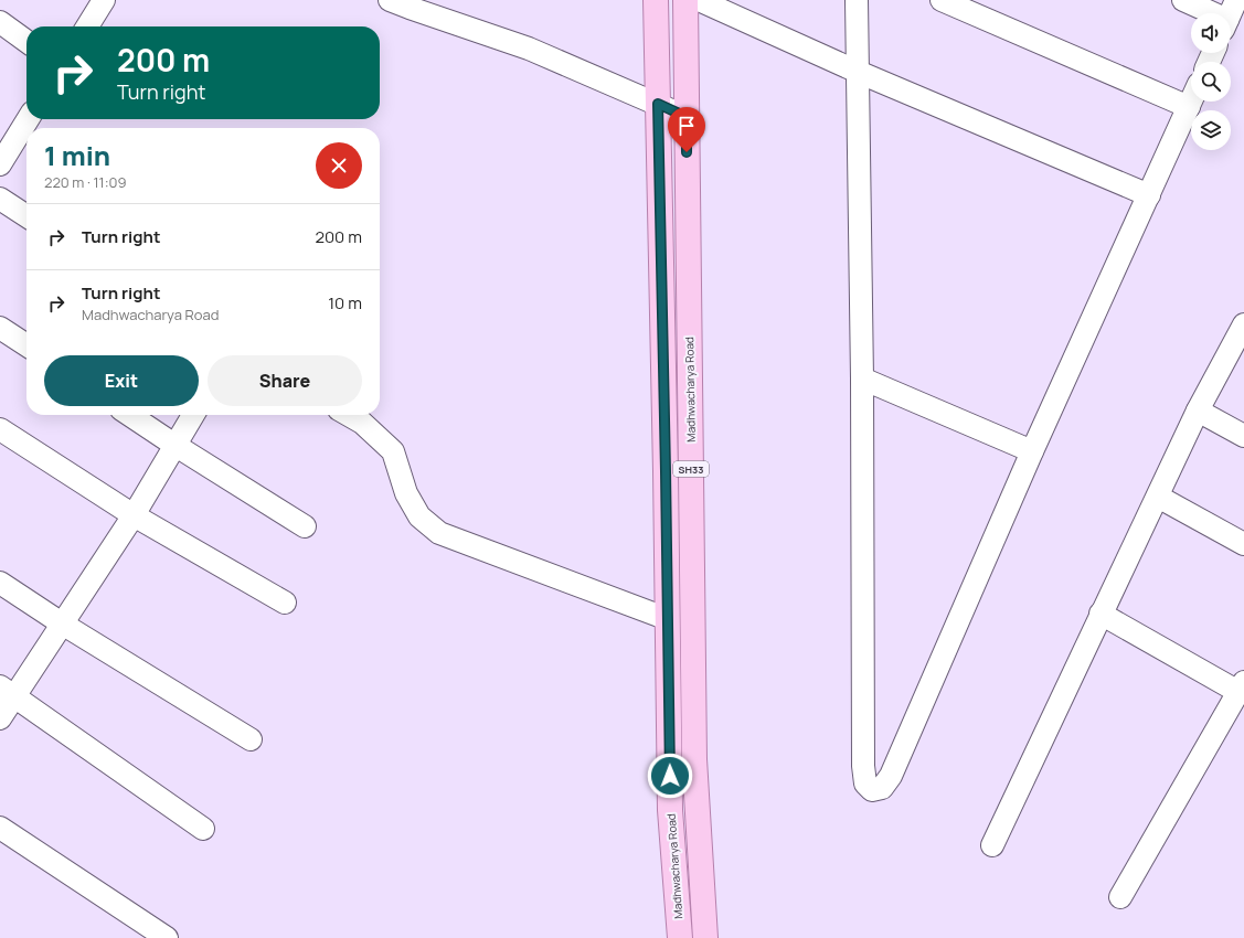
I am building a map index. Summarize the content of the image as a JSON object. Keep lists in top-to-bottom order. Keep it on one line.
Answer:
{"streets":{"main road":["Madhwacharya Road","SH33"]},"page":{"turn":["200 m","Turn right"],"heading":["1 min","220 m · 11:09"],"list":[{"name":"Turn right","value":"200 m"},{"name":"Turn right","note":"Madhwacharya Road","value":"10 m"}],"buttons":["Exit","Share"]}}
